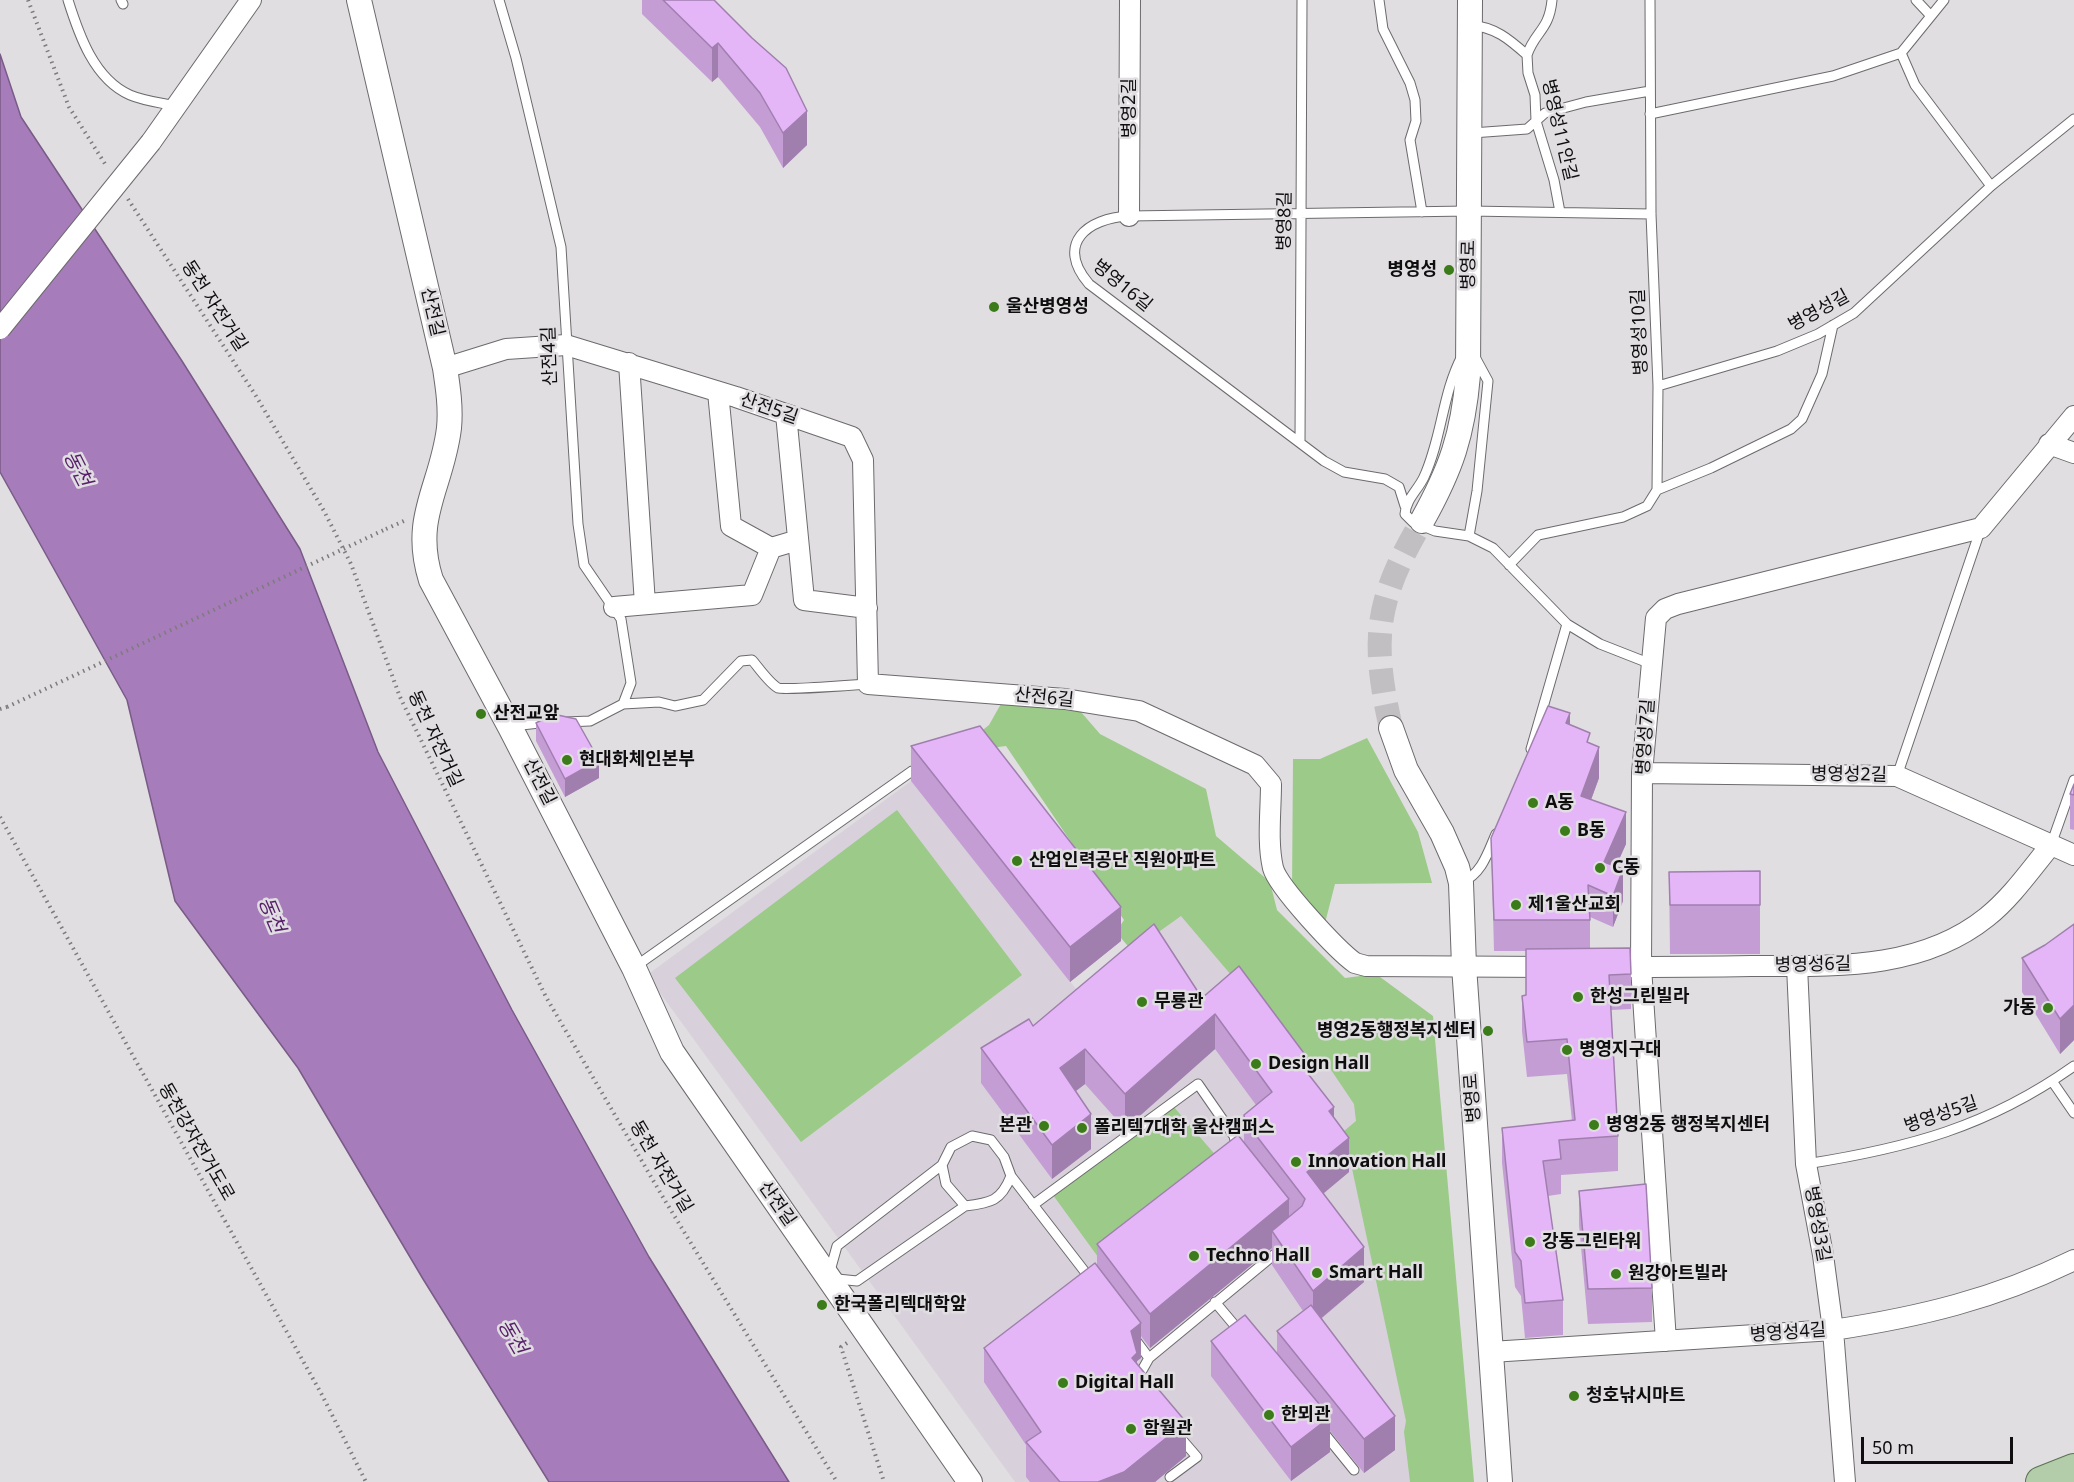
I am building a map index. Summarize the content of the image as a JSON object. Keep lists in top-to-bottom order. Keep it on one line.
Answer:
{"streets":{"street":["병영2길","병영로","산전길","산전5길","산전6길","병영성7길","병영성2길","병영성6길","병영성3길","병영성4길"],"lane":["병영성11안길","병영8길","병영16길","병영성길","병영성10길","산전4길","병영성5길"],"path":["동천 자전거길","동천강자전거도로"]},"crossings":[["병영2길","병영16길"],["병영성11안길","병영16길"],["병영8길","병영16길"],["병영로","병영16길"],["병영로","산전6길"],["병영로","병영성6길"],["병영로","병영성4길"],["병영16길","병영성10길"],["병영성길","병영성10길"],["산전길","산전5길"],["산전길","산전6길"],["산전4길","산전5길"],["산전4길","산전6길"],["산전5길","산전6길"],["산전6길","병영성6길"],["병영성7길","병영성2길"],["병영성7길","병영성6길"],["병영성7길","병영성4길"],["병영성2길","병영성6길"],["병영성6길","병영성3길"],["병영성5길","병영성3길"],["병영성3길","병영성4길"]],"water":["동천"],"places":["병영성","울산병영성","산전교앞","현대화체인본부","A동","B동","산업인력공단 직원아파트","C동","제1울산교회","한성그린빌라","무룡관","가동","병영2동행정복지센터","병영지구대","Design Hall","병영2동 행정복지센터","본관","폴리텍7대학 울산캠퍼스","Innovation Hall","강동그린타워","Techno Hall","Smart Hall","원강아트빌라","한국폴리텍대학앞","Digital Hall","청호낚시마트","한뫼관","함월관"],"scale_bar":"50 m"}
